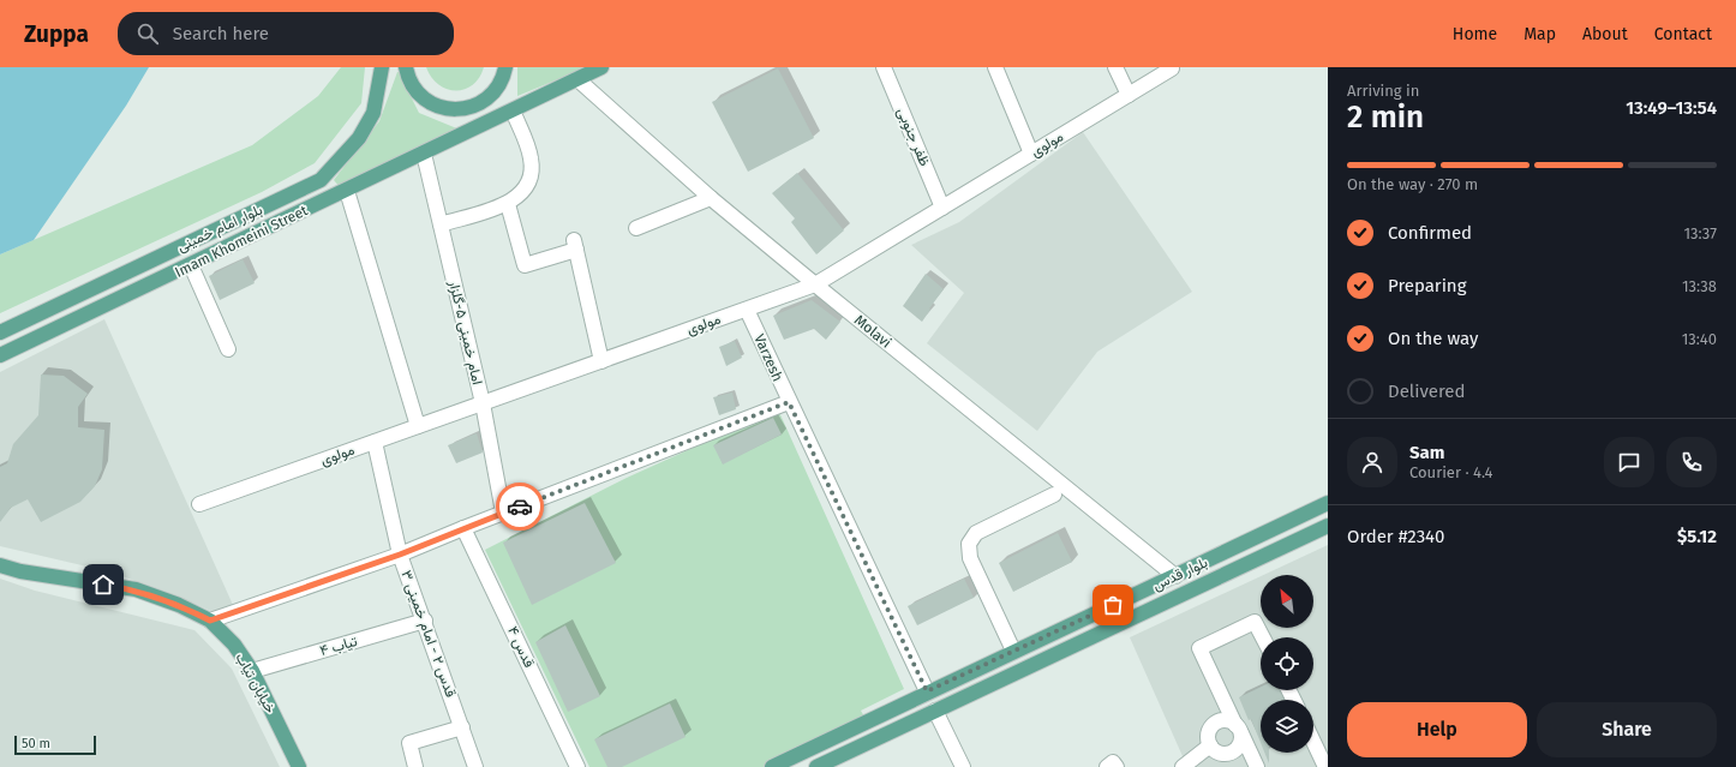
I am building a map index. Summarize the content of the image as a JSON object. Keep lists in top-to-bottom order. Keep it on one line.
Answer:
{"streets":{"main road":["بلوار امام خمینی","Imam Khomeini Street","بلوار قدس","خیابان تیاب"],"street":["ظفر جنوبی","مولوی","Molavi","امام خمینی ۵-گلزار","Varzesh","قدس ۲ - امام خمینی ۳","تیاب ۴","قدس ۴"]},"crossings":[["ظفر جنوبی","مولوی"],["مولوی","Molavi"],["مولوی","امام خمینی ۵-گلزار"],["مولوی","Varzesh"],["مولوی","قدس ۲ - امام خمینی ۳"],["Imam Khomeini Street","Molavi"],["Imam Khomeini Street","امام خمینی ۵-گلزار"],["Molavi","بلوار قدس"],["Varzesh","بلوار قدس"],["قدس ۲ - امام خمینی ۳","تیاب ۴"],["تیاب ۴","خیابان تیاب"]],"scale_bar":"50 m","north":"top left","page":{"header":"Zuppa","search":"Search here","nav":["Home","Map","About","Contact"],"heading":["2 min","Arriving in","13:49–13:54"],"panel":["Sam","Courier · 4.4","Order #2340","$5.12"],"bar":"On the way · 270 m","list":[["Confirmed","13:37"],["Preparing","13:38"],["On the way","13:40"],"Delivered"],"buttons":["Help","Share"],"scale":"50 m"}}
